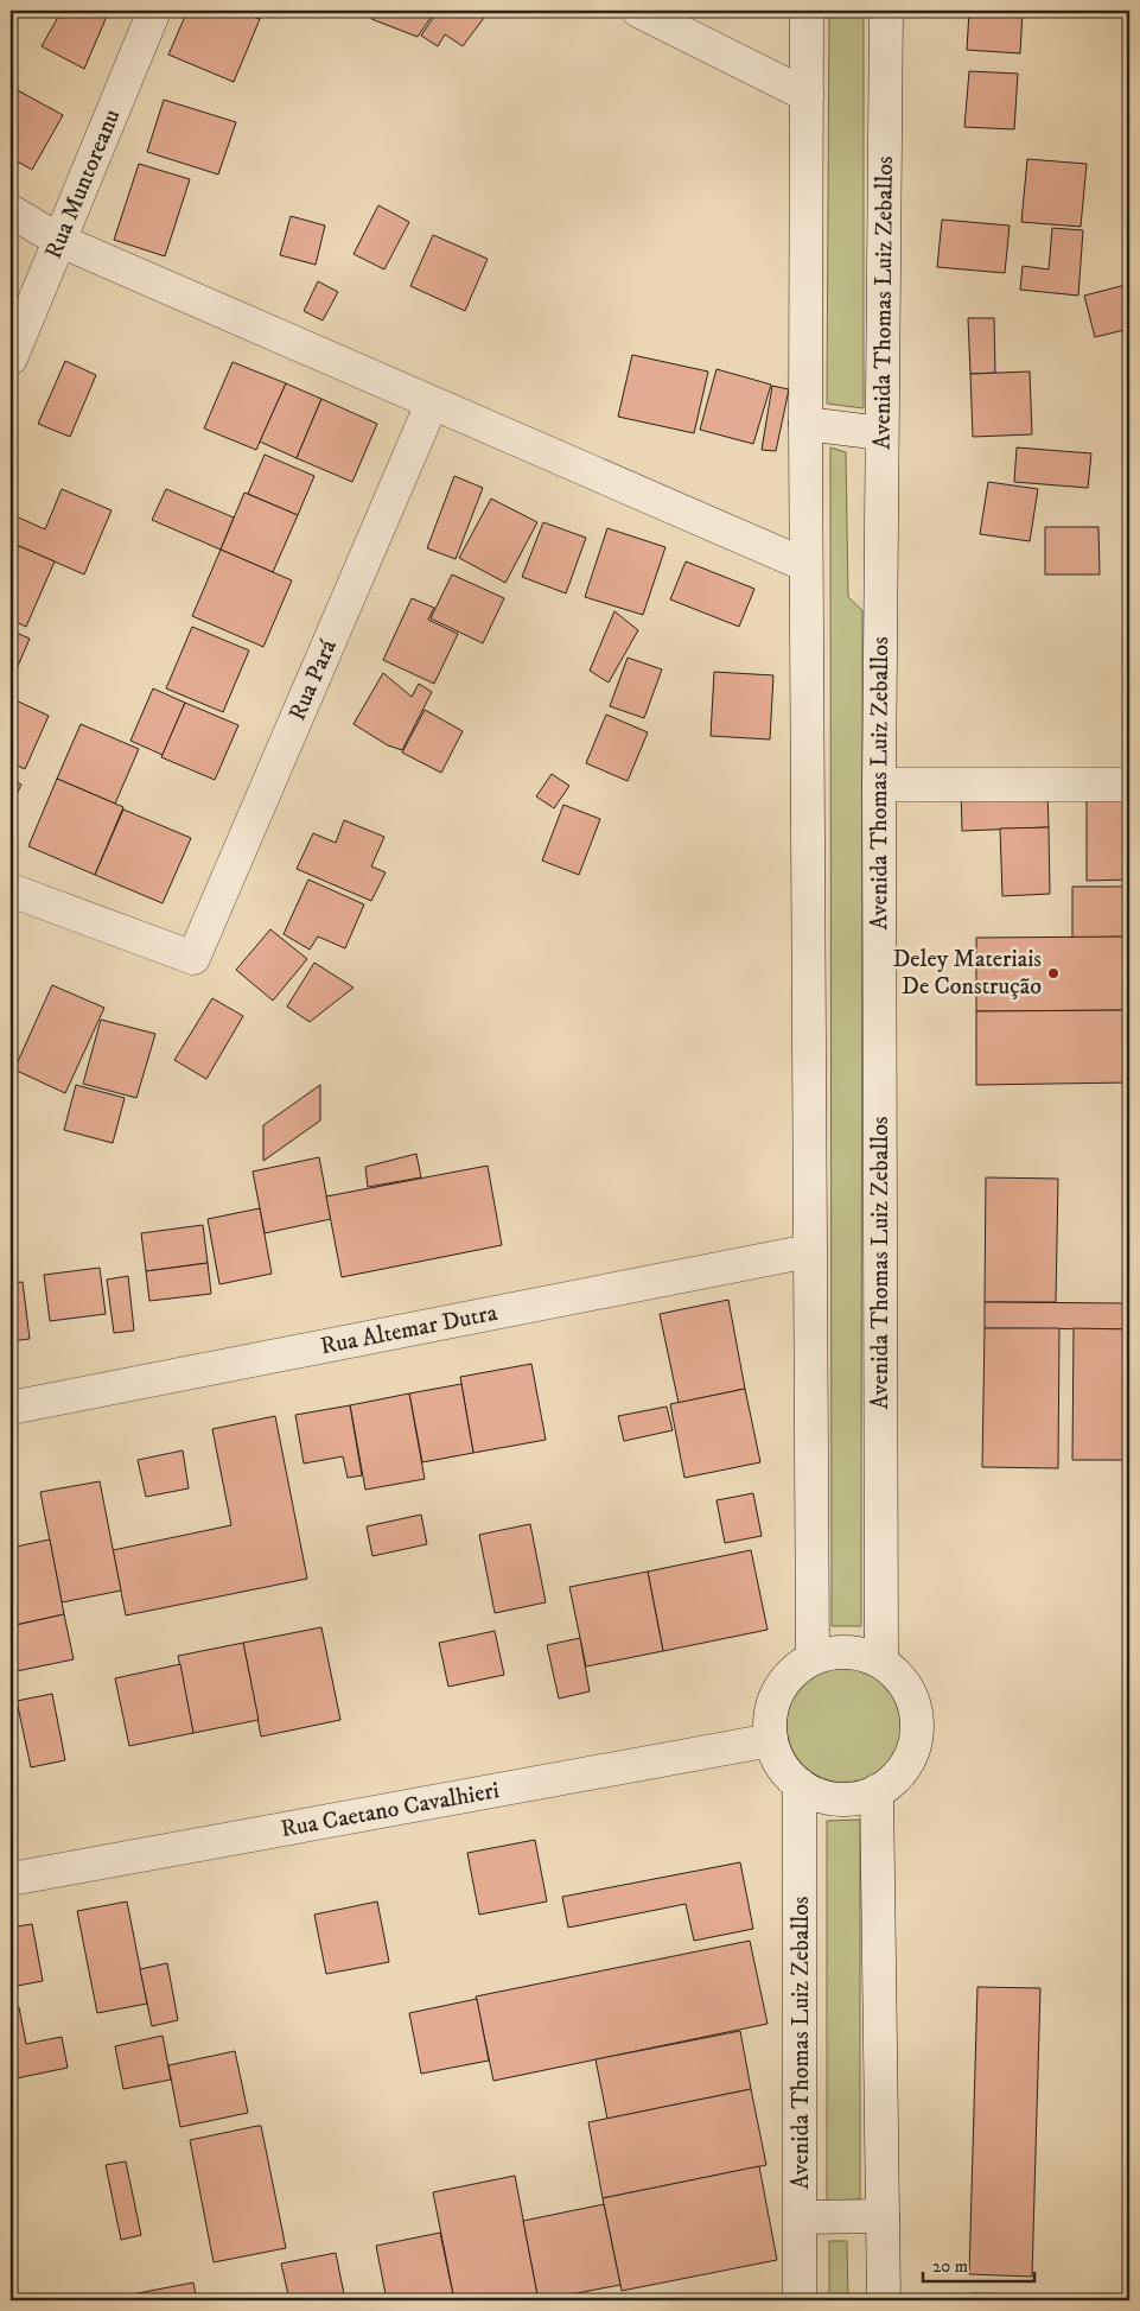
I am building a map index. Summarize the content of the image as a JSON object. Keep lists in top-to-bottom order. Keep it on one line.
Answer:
{"streets":{"main road":["Rua Muntoreanu","Avenida Thomas Luiz Zeballos","Rua Pará","Rua Altemar Dutra","Rua Caetano Cavalhieri"]},"crossings":[["Avenida Thomas Luiz Zeballos","Rua Caetano Cavalhieri"]],"places":["Deley Materiais De Construção"],"scale_bar":"20 m"}
